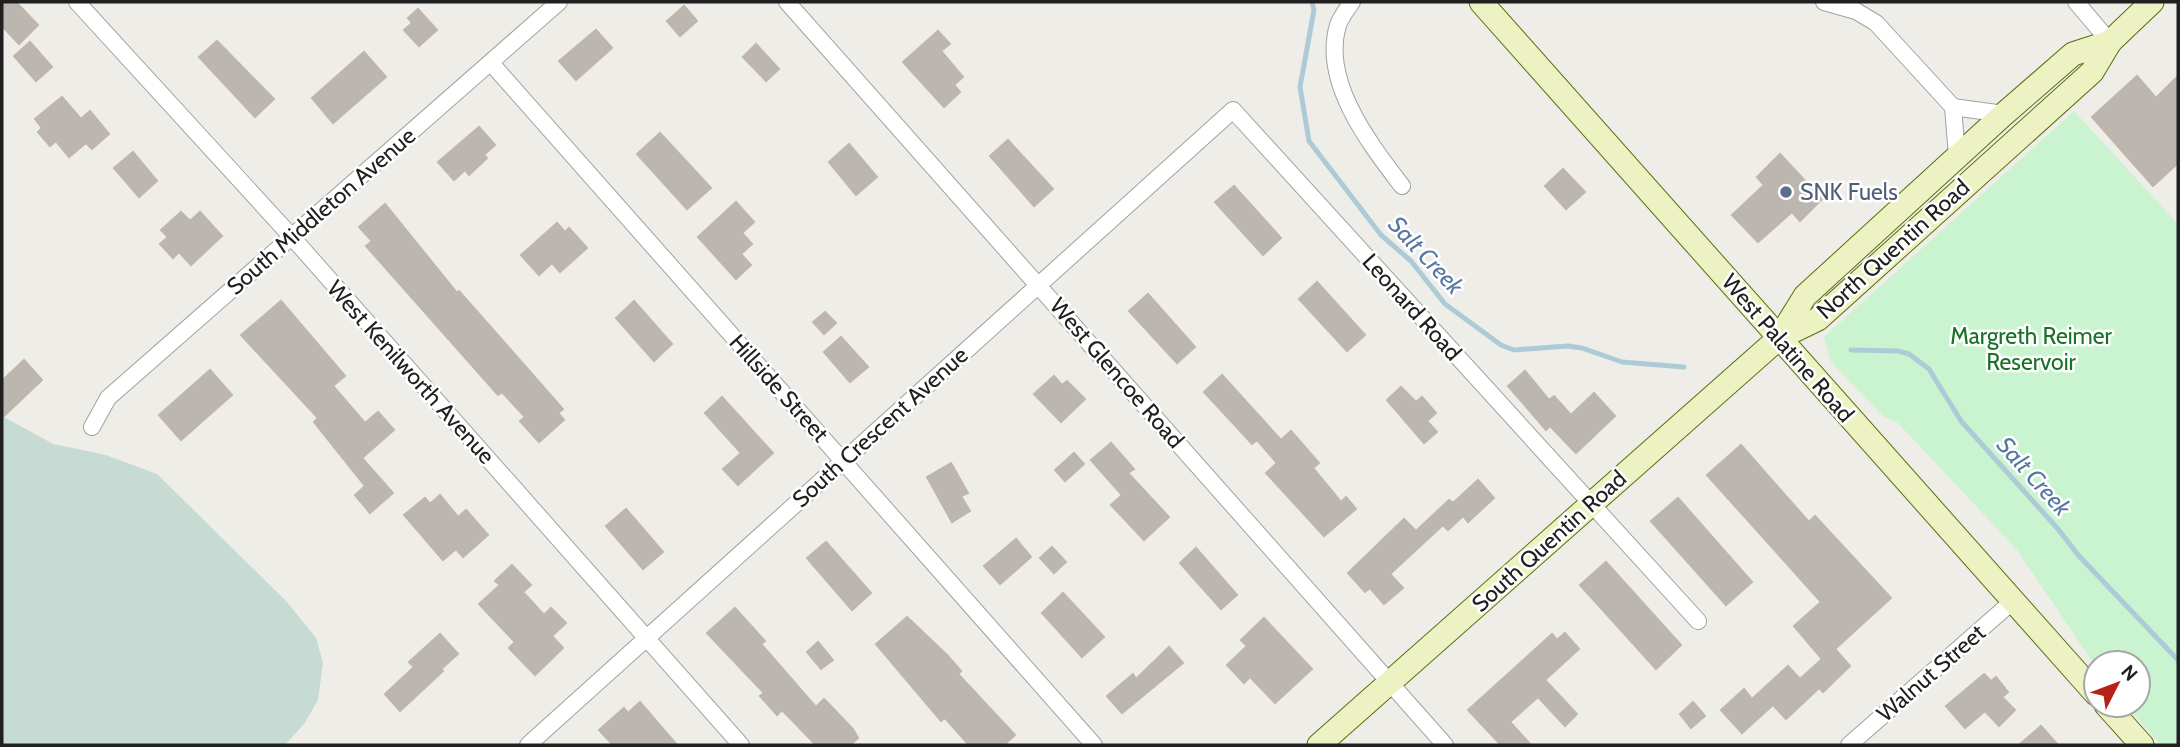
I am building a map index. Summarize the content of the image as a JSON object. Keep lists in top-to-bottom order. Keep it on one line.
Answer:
{"streets":{"main road":["North Quentin Road","West Palatine Road","South Quentin Road"],"street":["South Middleton Avenue","Leonard Road","West Kenilworth Avenue","West Glencoe Road","Hillside Street","South Crescent Avenue","Walnut Street"]},"crossings":[["South Middleton Avenue","West Kenilworth Avenue"],["South Middleton Avenue","Hillside Street"],["North Quentin Road","West Palatine Road"],["North Quentin Road","South Quentin Road"],["Leonard Road","South Crescent Avenue"],["Leonard Road","South Quentin Road"],["West Palatine Road","South Quentin Road"],["West Palatine Road","Walnut Street"],["West Kenilworth Avenue","South Crescent Avenue"],["West Glencoe Road","South Crescent Avenue"],["West Glencoe Road","South Quentin Road"],["Hillside Street","South Crescent Avenue"]],"water":["Salt Creek"],"parks":["Margreth Reimer Reservoir"],"places":["SNK Fuels"],"north":"top right"}
